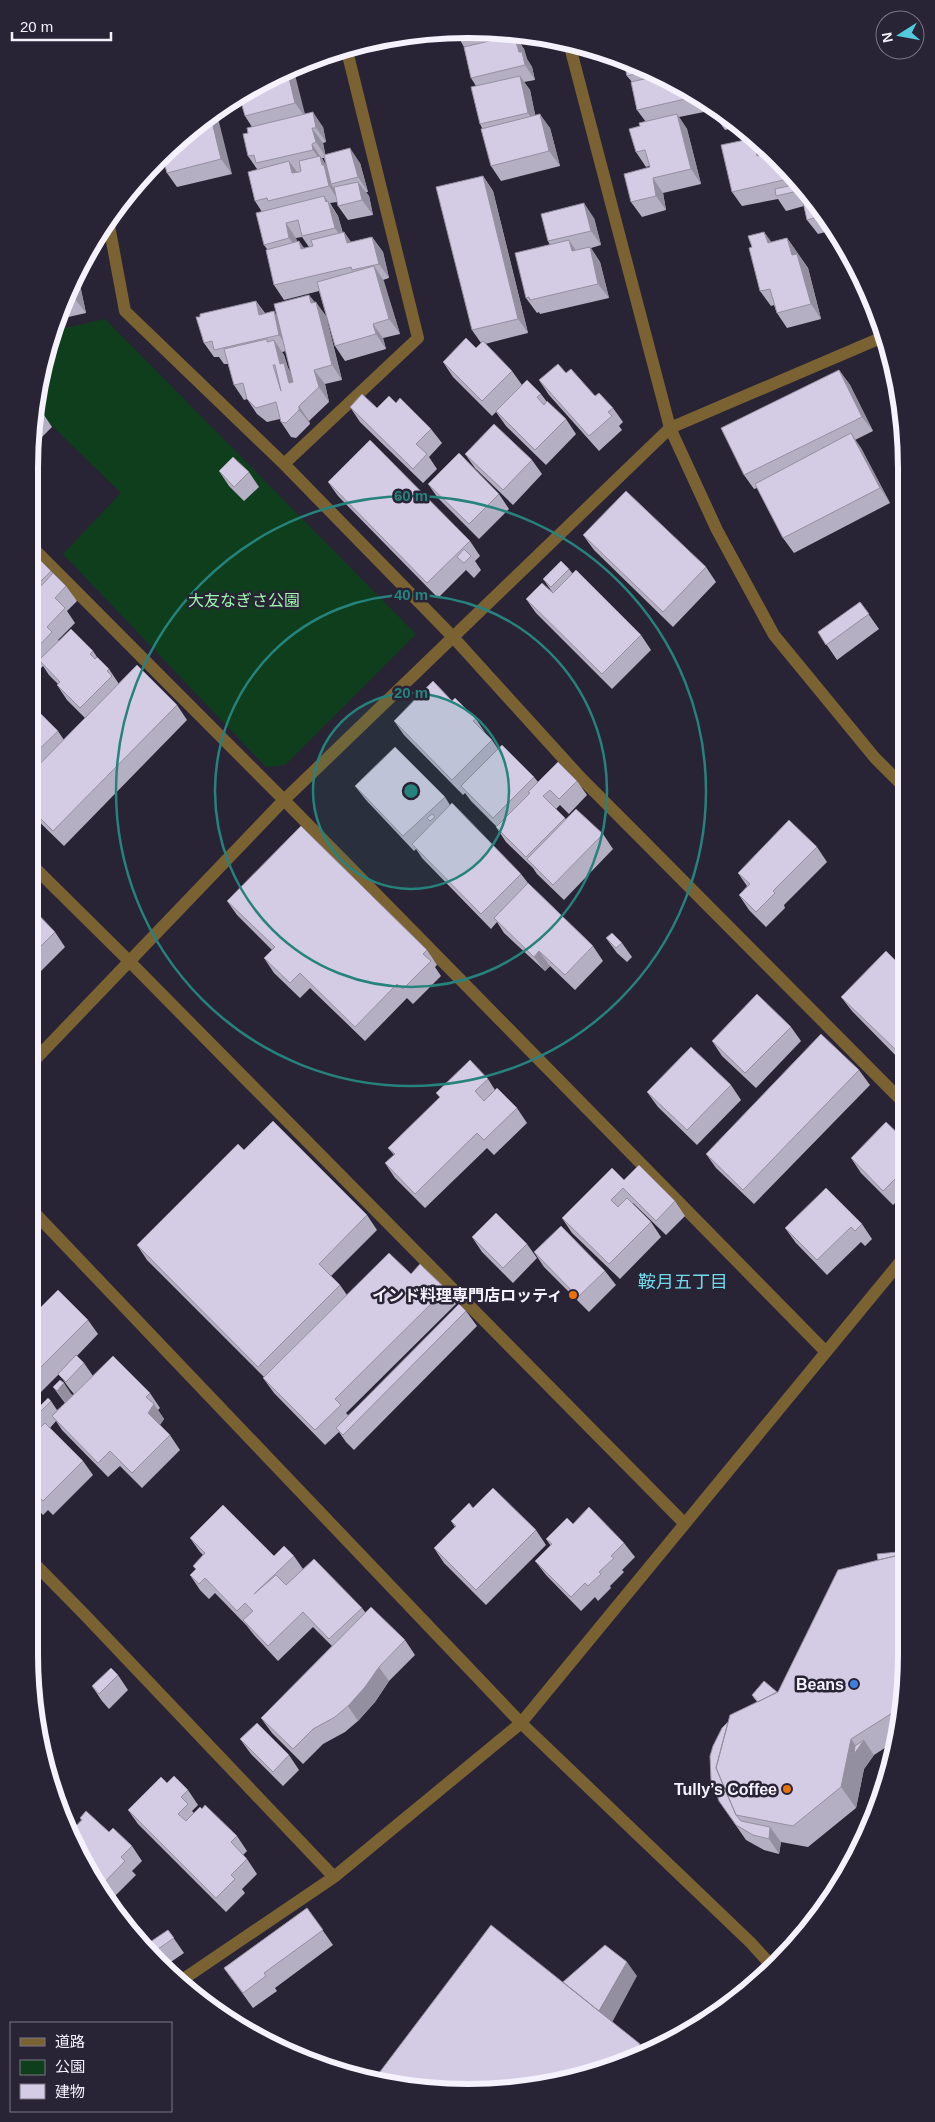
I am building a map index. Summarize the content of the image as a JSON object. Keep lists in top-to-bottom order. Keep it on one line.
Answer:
{"districts":["鞍月五丁目"],"parks":["大友なぎさ公園"],"places":["インド料理専門店ロッティ","Beans","Tully’s Coffee"],"legend":["道路","公園","建物"],"scale_bar":"20 m","north":"left","rings":["60 m","40 m","20 m"]}
